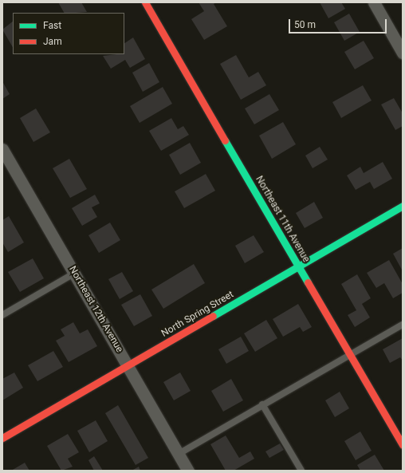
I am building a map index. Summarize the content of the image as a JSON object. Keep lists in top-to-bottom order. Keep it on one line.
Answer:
{"streets":{"street":["Northeast 11th Avenue","Northeast 12th Avenue","North Spring Street"]},"crossings":[["Northeast 11th Avenue","North Spring Street"],["Northeast 12th Avenue","North Spring Street"]],"legend":["Fast","Jam"],"scale_bar":"50 m"}
